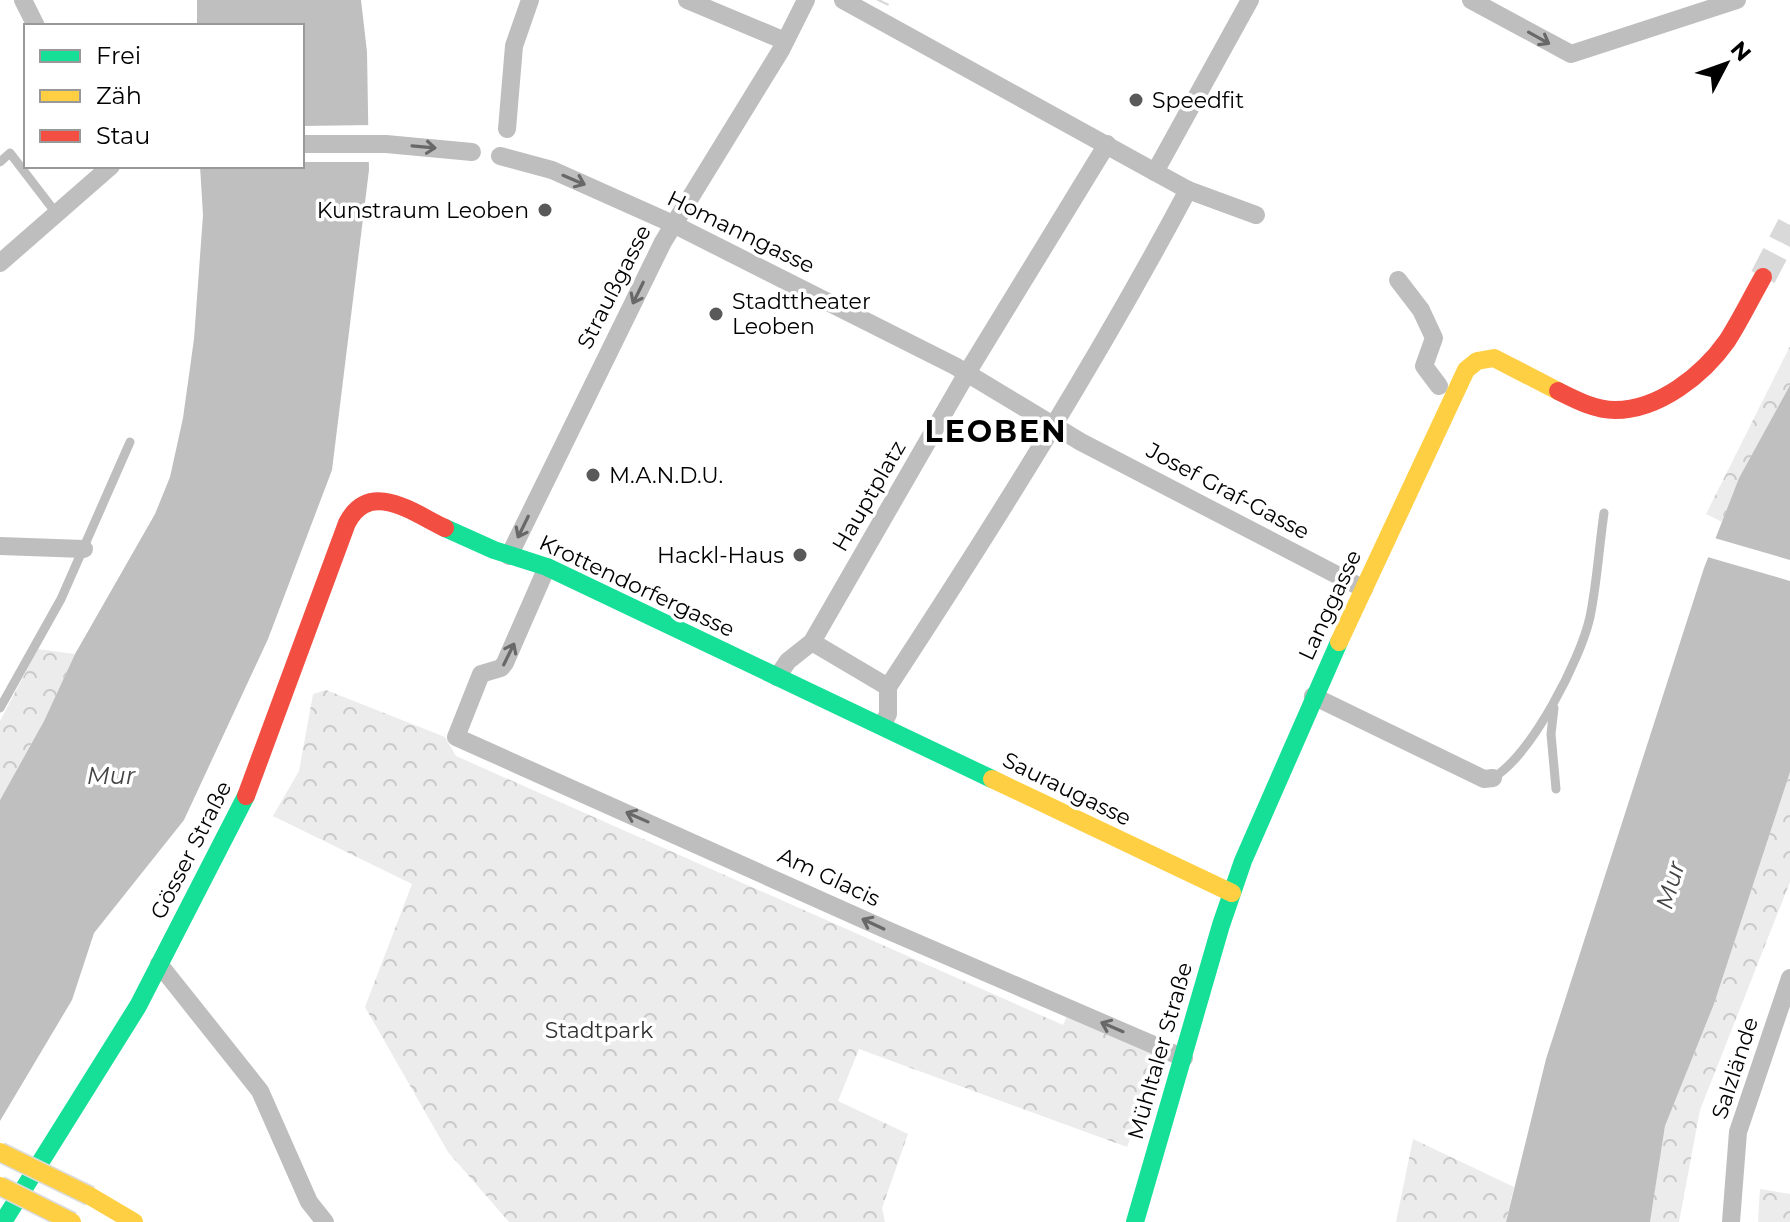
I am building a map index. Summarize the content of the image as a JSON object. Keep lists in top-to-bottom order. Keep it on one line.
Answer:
{"streets":{"street":["Homanngasse","Straußgasse","Josef Graf-Gasse","Hauptplatz","Krottendorfergasse","Langgasse","Sauraugasse","Gösser Straße","Am Glacis","Mühltaler Straße","Salzlände"]},"crossings":[["Homanngasse","Straußgasse"],["Homanngasse","Hauptplatz"],["Straußgasse","Krottendorfergasse"],["Josef Graf-Gasse","Langgasse"],["Hauptplatz","Krottendorfergasse"],["Krottendorfergasse","Gösser Straße"],["Krottendorfergasse","Am Glacis"],["Langgasse","Sauraugasse"],["Langgasse","Mühltaler Straße"],["Sauraugasse","Mühltaler Straße"],["Am Glacis","Mühltaler Straße"]],"one_way":["Homanngasse","Straußgasse","Am Glacis"],"districts":["LEOBEN"],"water":["Mur"],"parks":["Stadtpark"],"places":["Speedfit","Kunstraum Leoben","Stadttheater Leoben","M.A.N.D.U.","Hackl-Haus"],"legend":["Frei","Zäh","Stau"],"north":"top right"}
